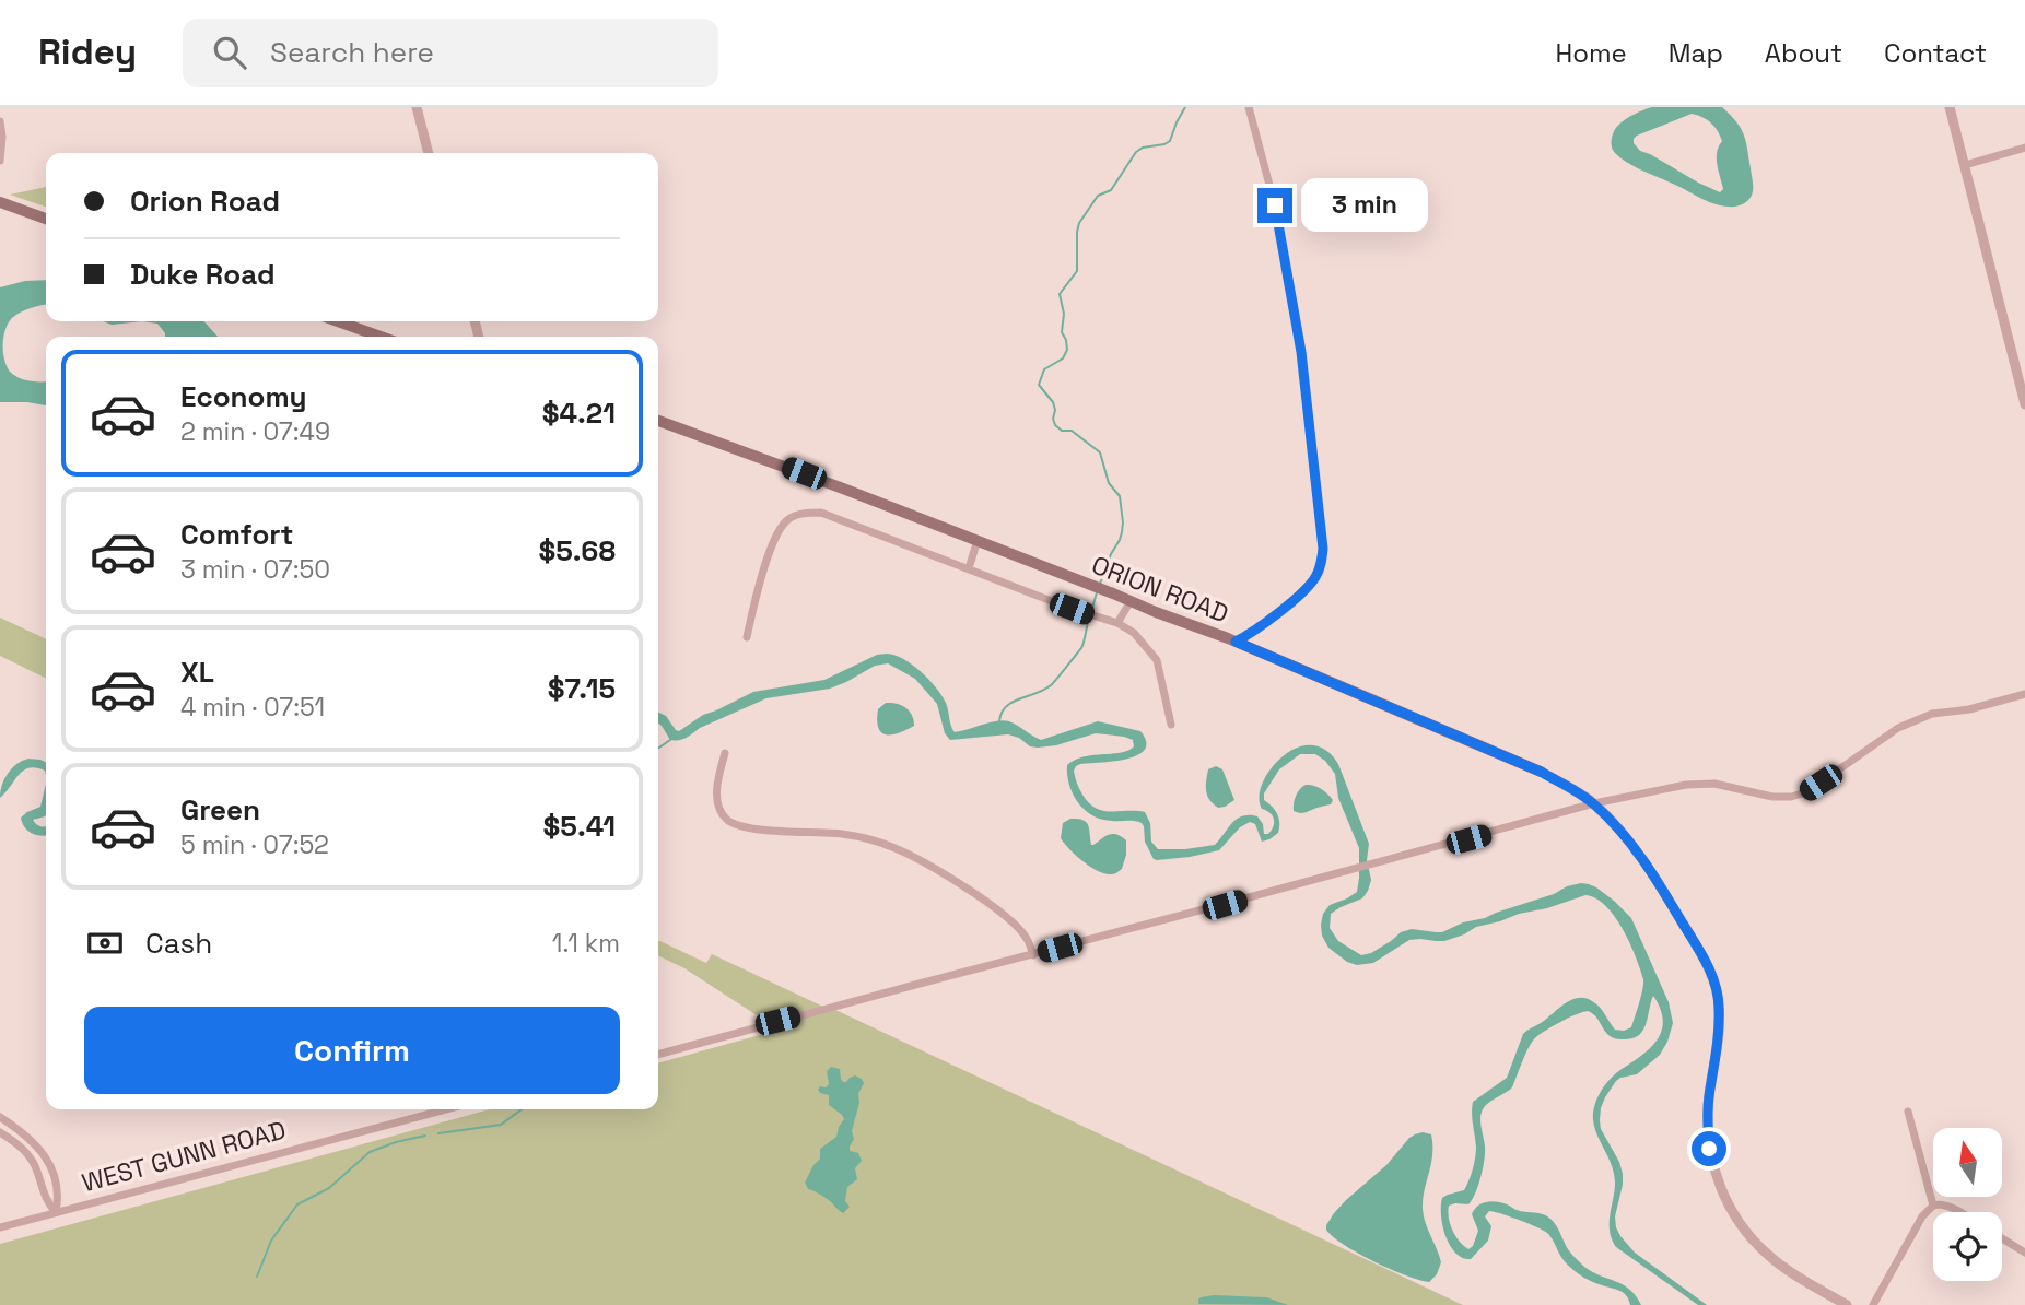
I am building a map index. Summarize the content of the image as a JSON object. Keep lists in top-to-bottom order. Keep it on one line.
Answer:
{"streets":{"main road":["ORION ROAD"],"street":["WEST GUNN ROAD"]},"north":"top","page":{"header":"Ridey","search":"Search here","nav":["Home","Map","About","Contact"],"banner":["Orion Road","Duke Road"],"bubble":"3 min","list":[{"name":"Economy","note":"2 min · 07:49","value":"$4.21"},{"name":"Comfort","note":"3 min · 07:50","value":"$5.68"},{"name":"XL","note":"4 min · 07:51","value":"$7.15"},{"name":"Green","note":"5 min · 07:52","value":"$5.41"}],"pay":["Cash","1.1 km"],"buttons":"Confirm"}}
